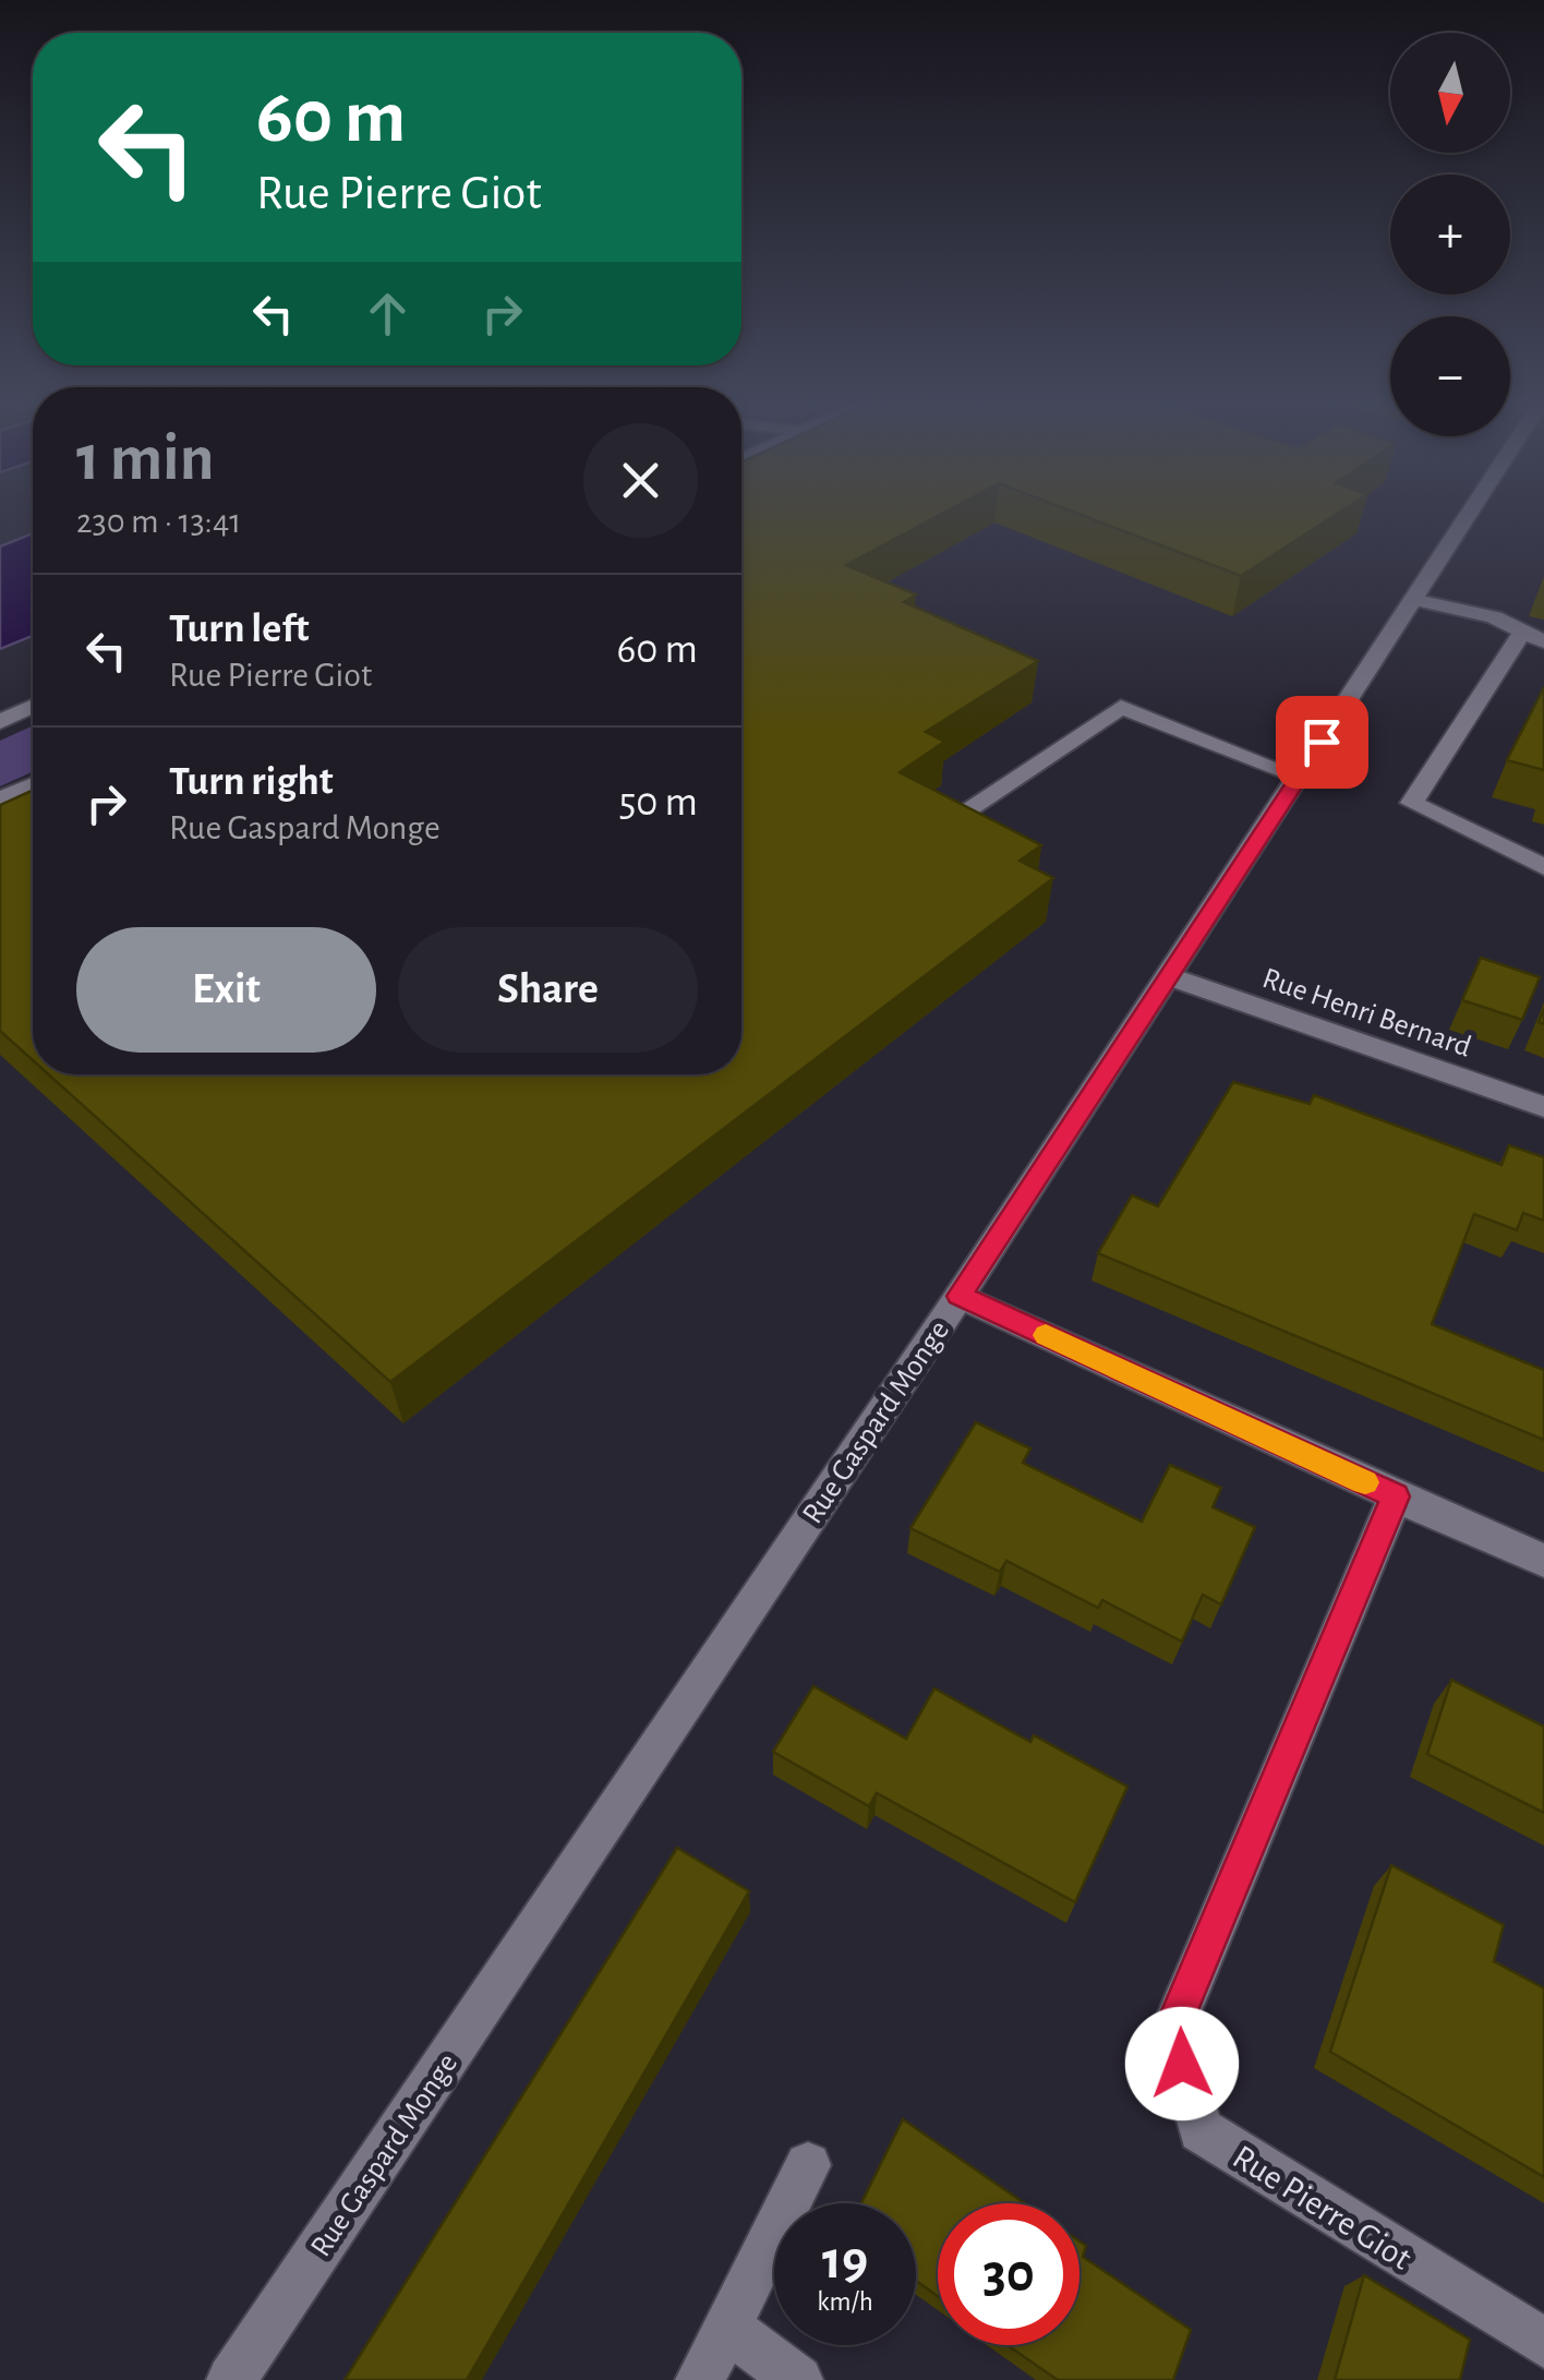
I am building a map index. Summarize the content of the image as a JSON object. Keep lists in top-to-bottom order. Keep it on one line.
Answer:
{"streets":{"street":["Rue Henri Bernard","Rue Gaspard Monge","Rue Pierre Giot"]},"crossings":[["Rue Henri Bernard","Rue Gaspard Monge"]],"north":"bottom","page":{"map_buttons":["+","−"],"turn":["60 m","Rue Pierre Giot"],"heading":["1 min","230 m · 13:41"],"list":[{"name":"Turn left","note":"Rue Pierre Giot","value":"60 m"},{"name":"Turn right","note":"Rue Gaspard Monge","value":"50 m"}],"buttons":["Exit","Share"],"speed":"19 km/h","limit":"30"}}
